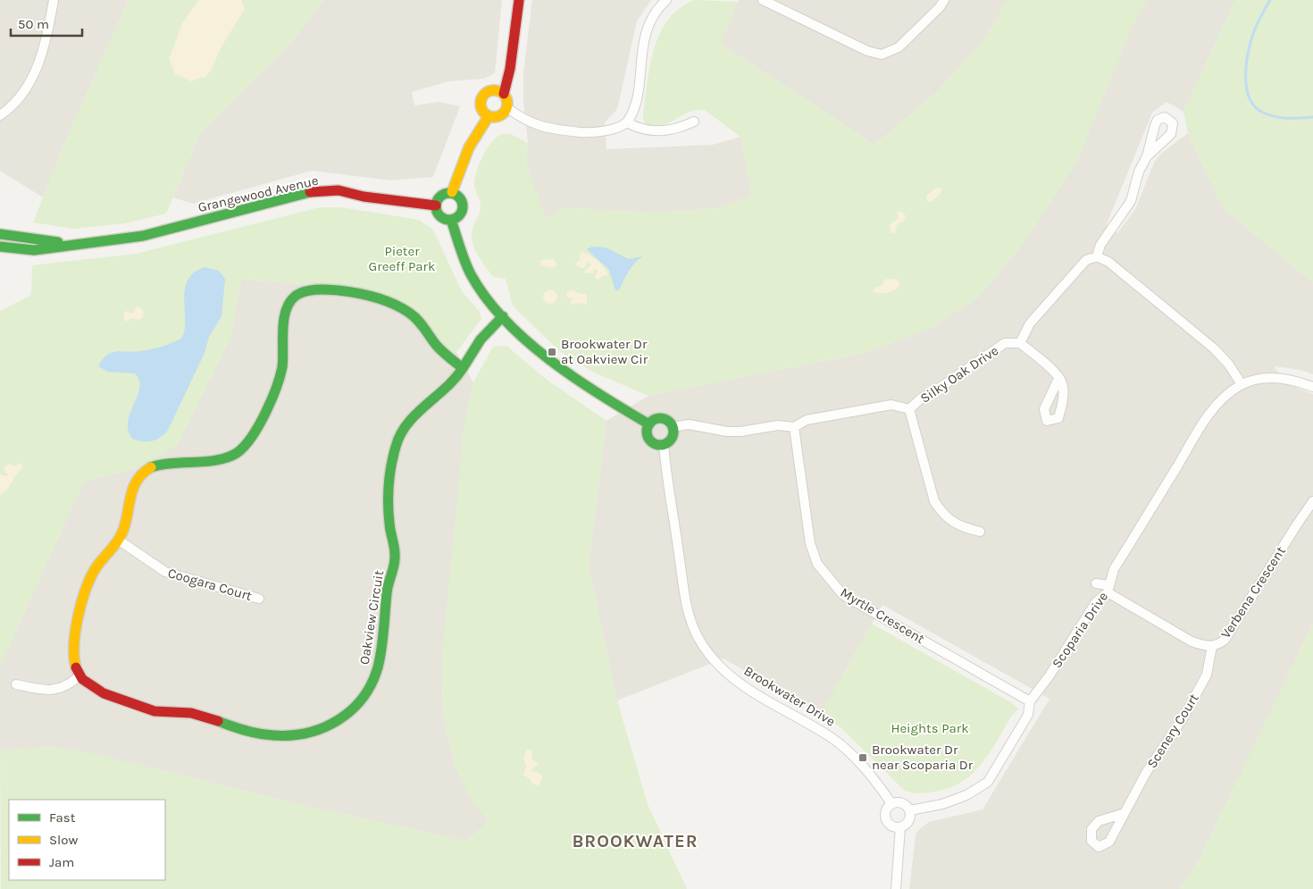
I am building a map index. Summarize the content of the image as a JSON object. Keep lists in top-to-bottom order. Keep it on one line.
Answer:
{"streets":{"street":["Grangewood Avenue","Silky Oak Drive","Coogara Court","Verbena Crescent","Myrtle Crescent","Oakview Circuit","Scoparia Drive","Brookwater Drive","Scenery Court"]},"crossings":[["Silky Oak Drive","Myrtle Crescent"],["Silky Oak Drive","Brookwater Drive"],["Verbena Crescent","Scoparia Drive"],["Verbena Crescent","Scenery Court"],["Myrtle Crescent","Scoparia Drive"],["Scoparia Drive","Brookwater Drive"]],"districts":["BROOKWATER"],"parks":["Pieter Greeff Park","Heights Park"],"places":{"transit":["Brookwater Dr at Oakview Cir","Brookwater Dr near Scoparia Dr"]},"legend":["Fast","Slow","Jam"],"scale_bar":"50 m"}
